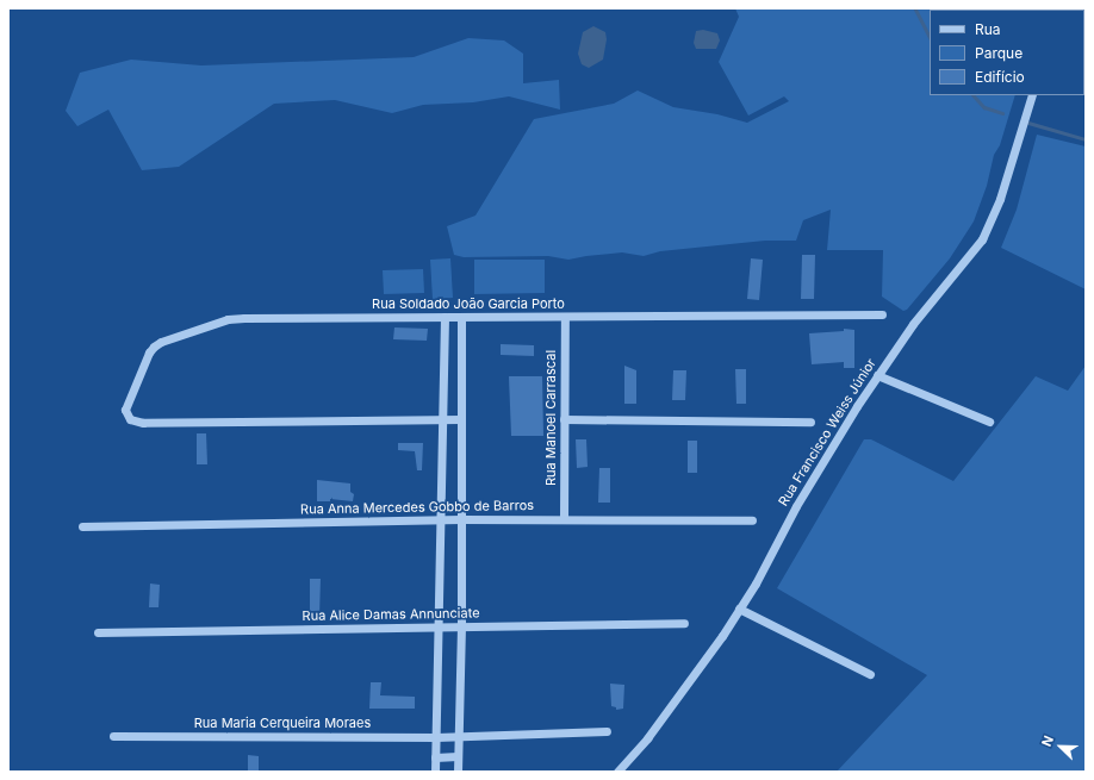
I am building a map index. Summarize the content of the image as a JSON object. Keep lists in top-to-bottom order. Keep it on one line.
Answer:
{"streets":{"street":["Rua Soldado João Garcia Porto","Rua Manoel Carrascal","Rua Francisco Weiss Júnior","Rua Anna Mercedes Gobbo de Barros","Rua Alice Damas Annunciate","Rua Maria Cerqueira Moraes"]},"crossings":[["Rua Soldado João Garcia Porto","Rua Manoel Carrascal"],["Rua Manoel Carrascal","Rua Anna Mercedes Gobbo de Barros"]],"legend":["Rua","Parque","Edifício"],"north":"top left"}
